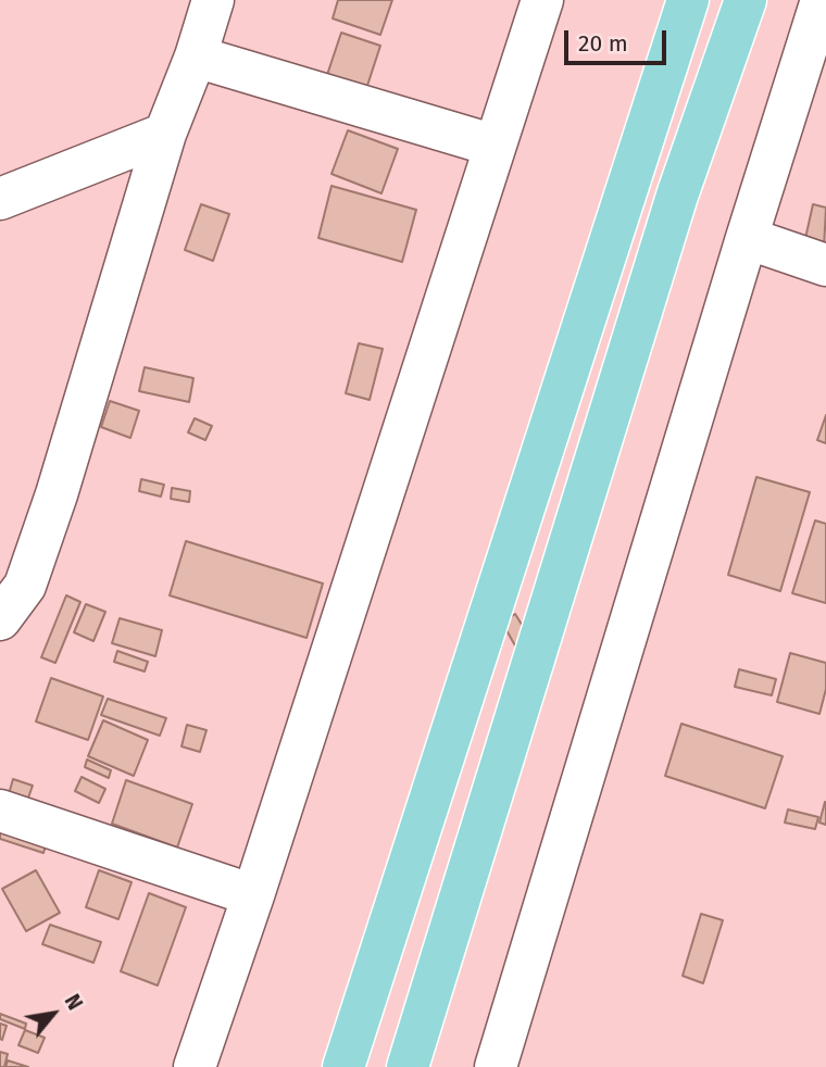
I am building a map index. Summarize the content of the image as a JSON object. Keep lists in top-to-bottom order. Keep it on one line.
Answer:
{"scale_bar":"20 m","north":"top right"}
